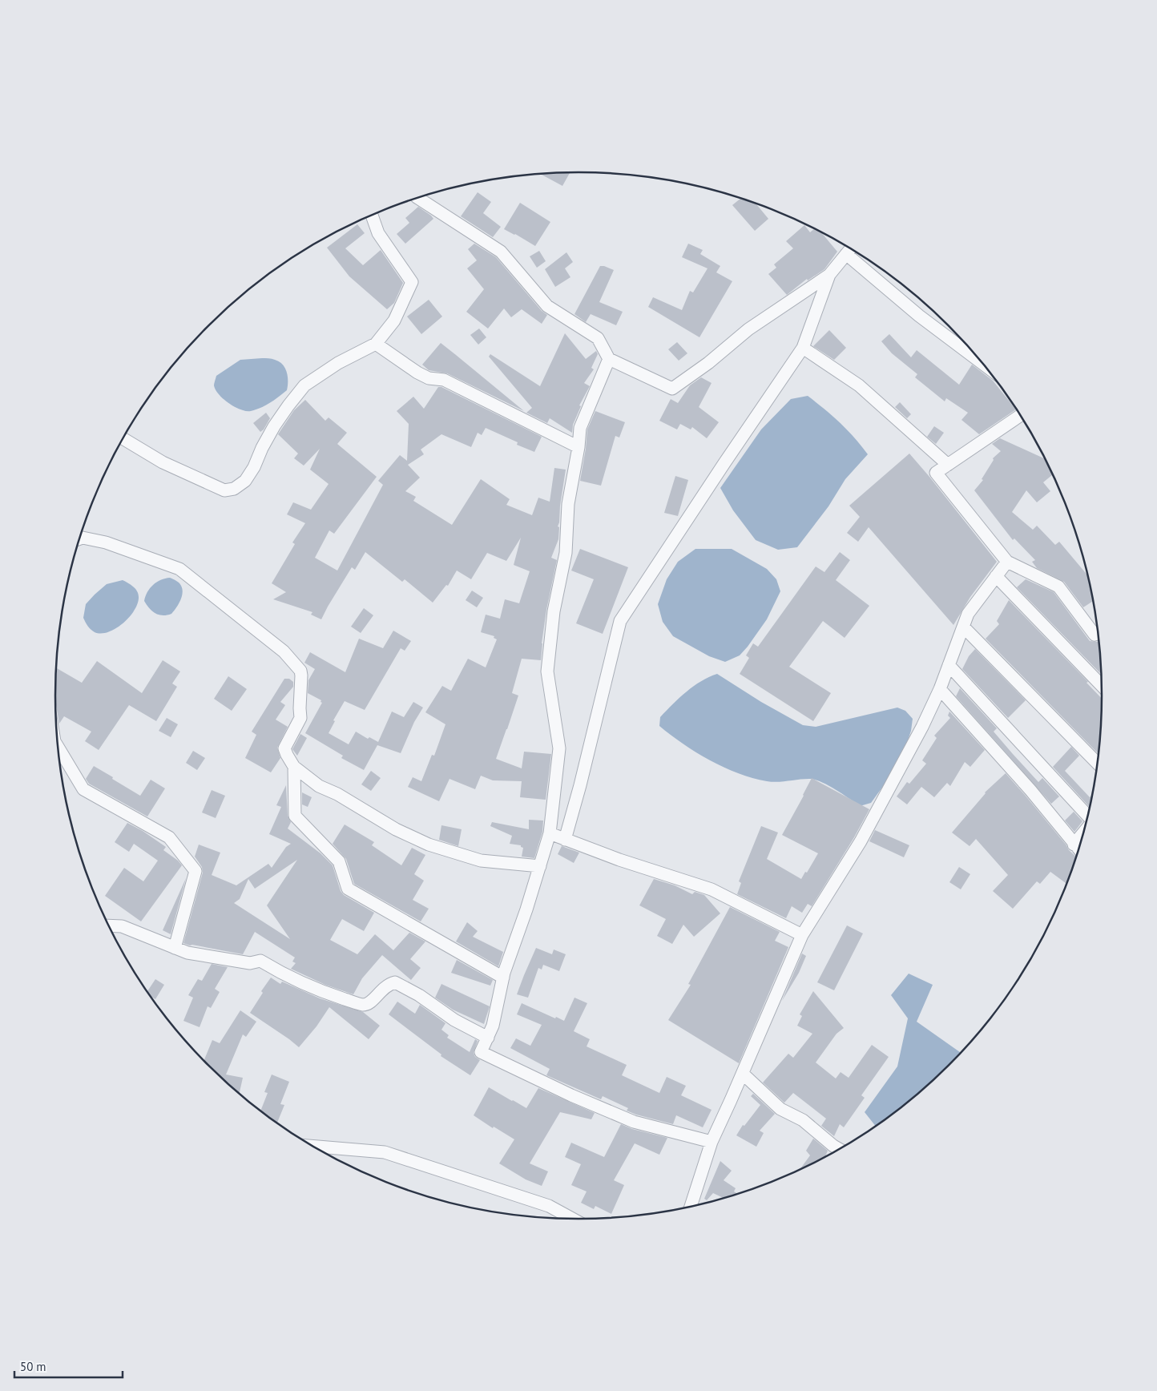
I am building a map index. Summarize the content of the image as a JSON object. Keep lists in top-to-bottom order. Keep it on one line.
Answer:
{"scale_bar":"50 m"}
